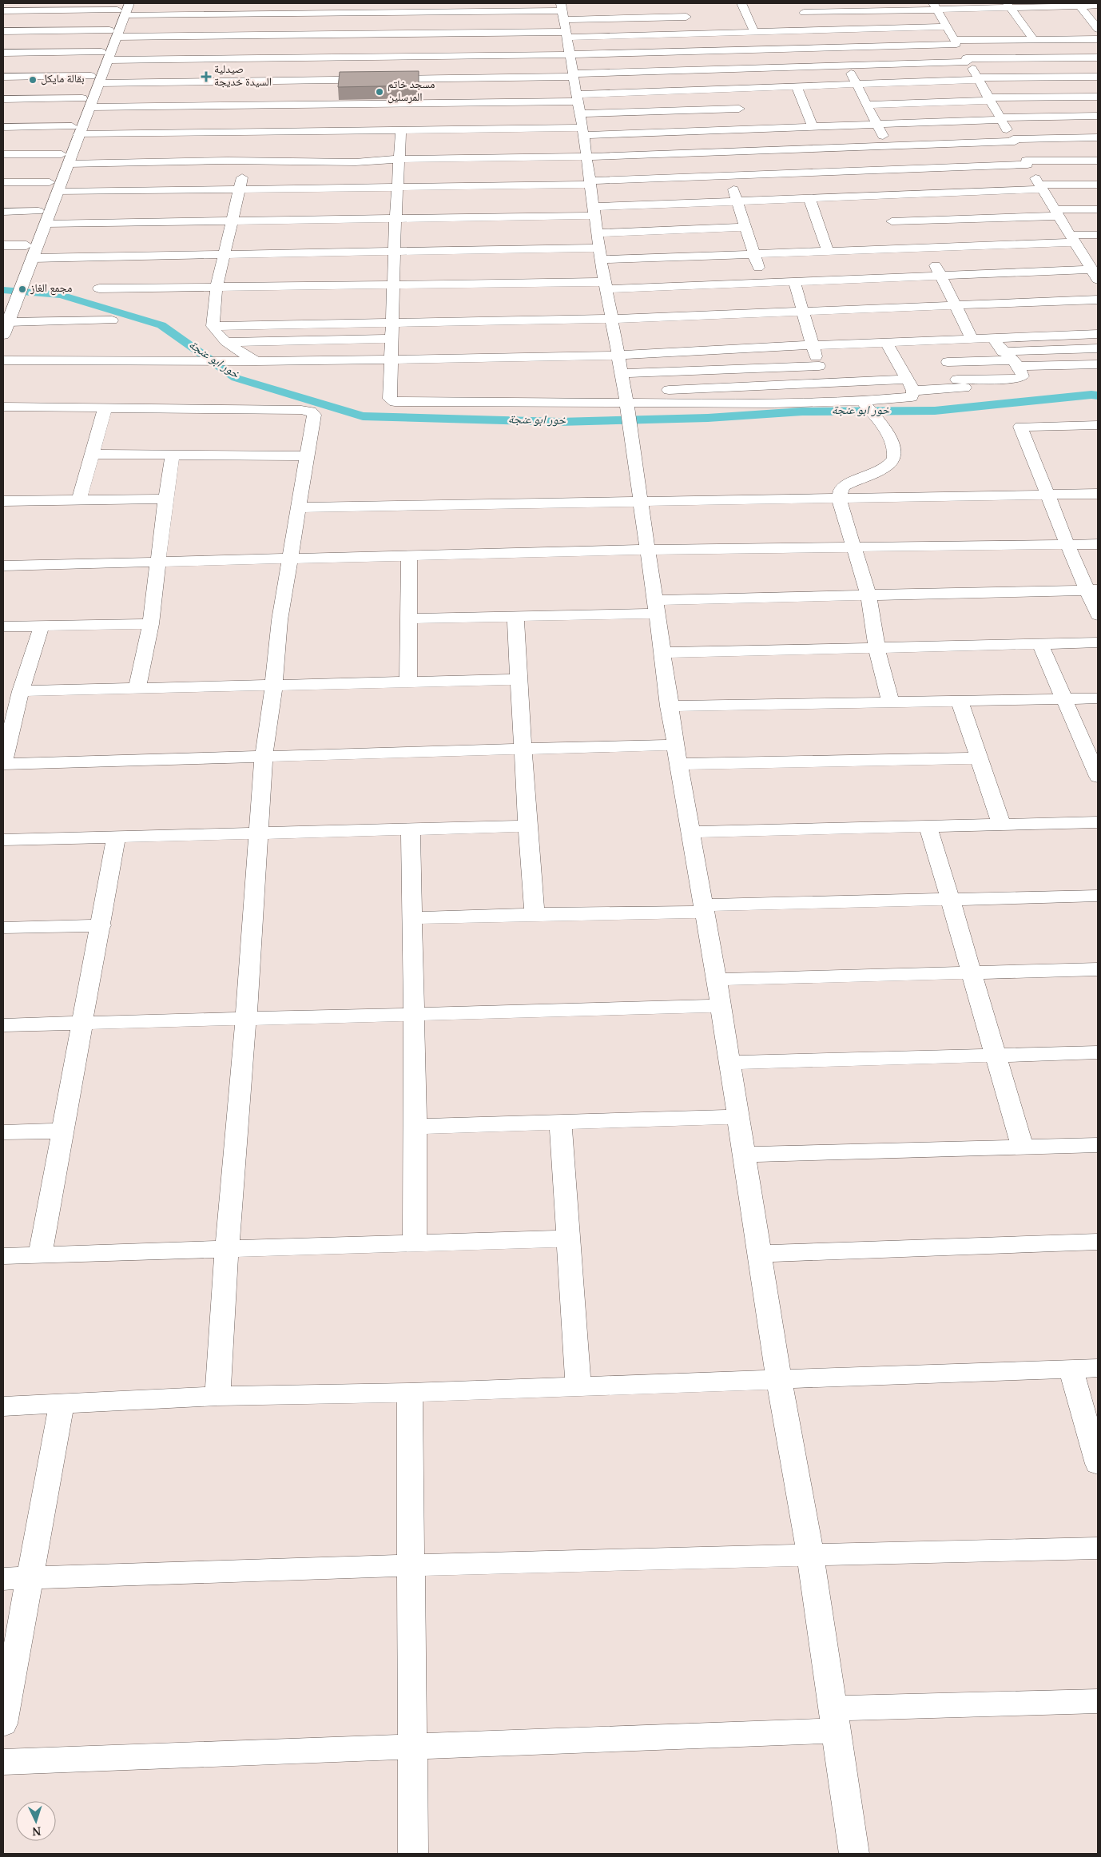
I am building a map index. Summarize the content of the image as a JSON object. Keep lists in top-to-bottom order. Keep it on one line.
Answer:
{"water":["خور ابو عنجة"],"places":{"health":["صيدلية السيدة خديجة"],"other":["بقالة مايكل","مسجد خاتم المرسلين","مجمع الغاز"]},"north":"bottom"}
